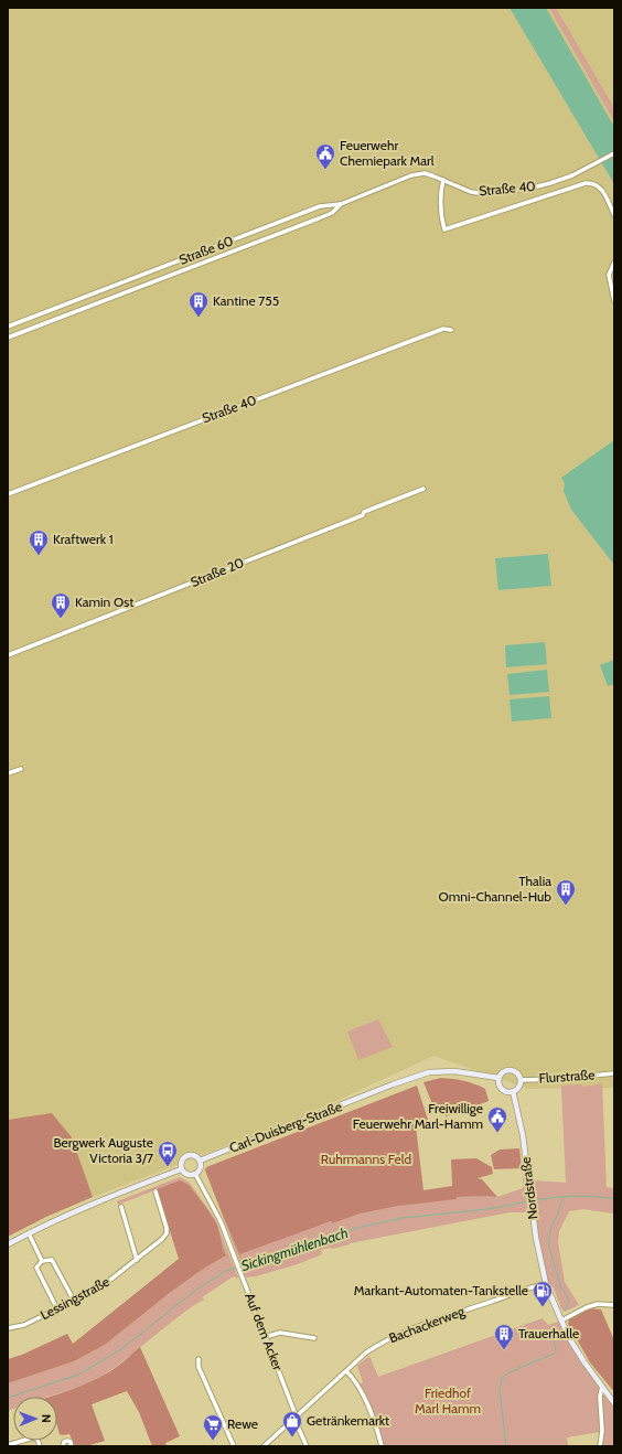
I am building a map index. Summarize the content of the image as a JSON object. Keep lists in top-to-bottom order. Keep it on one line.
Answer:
{"streets":{"main road":["Carl-Duisberg-Straße","Nordstraße"],"street":["Straße 40","Straße 60","Straße 20","Flurstraße","Lessingstraße","Bachackerweg","Auf dem Acker"]},"crossings":[["Straße 40","Straße 60"],["Flurstraße","Carl-Duisberg-Straße"],["Flurstraße","Nordstraße"],["Carl-Duisberg-Straße","Nordstraße"],["Carl-Duisberg-Straße","Auf dem Acker"],["Nordstraße","Bachackerweg"],["Bachackerweg","Auf dem Acker"]],"water":["Sickingmühlenbach"],"parks":["Ruhrmanns Feld","Friedhof Marl Hamm"],"places":{"public building":["Feuerwehr Chemiepark Marl","Freiwillige Feuerwehr Marl-Hamm"],"building":["Kantine 755","Kraftwerk 1","Kamin Ost","Thalia Omni-Channel-Hub","Trauerhalle"],"bus stop":["Bergwerk Auguste Victoria 3/7"],"fuel station":["Markant-Automaten-Tankstelle"],"shop":["Getränkemarkt"],"supermarket":["Rewe"]},"north":"right"}
